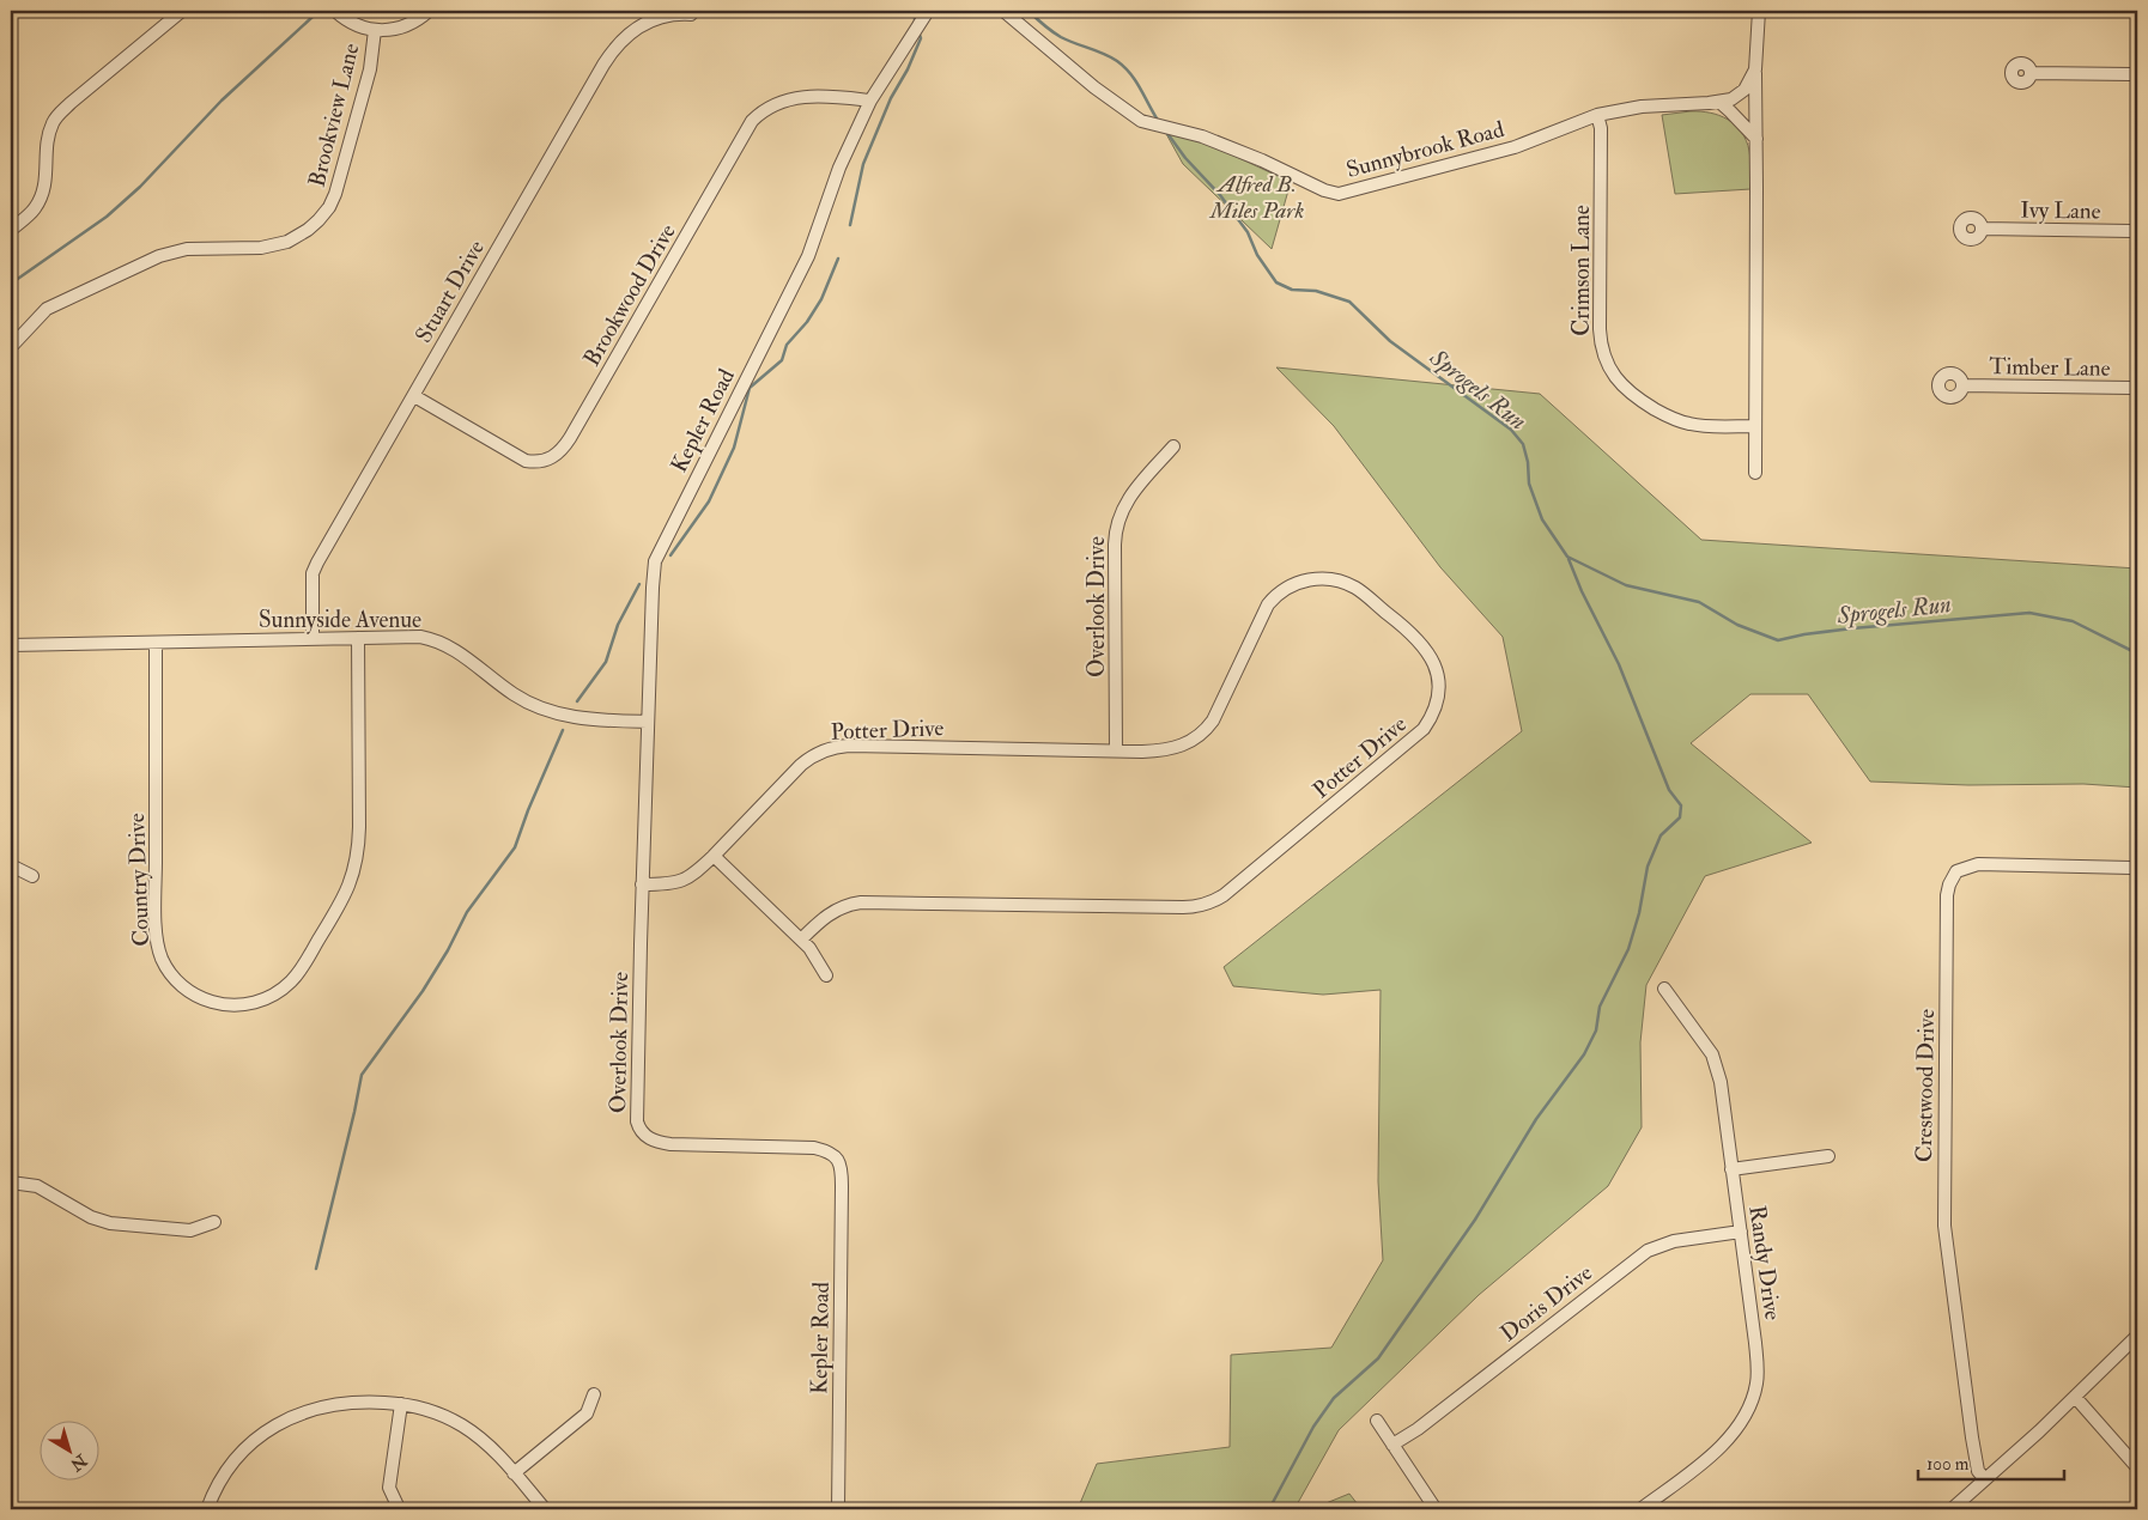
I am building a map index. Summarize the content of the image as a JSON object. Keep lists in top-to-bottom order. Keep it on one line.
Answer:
{"streets":{"street":["Brookview Lane","Sunnybrook Road","Ivy Lane","Crimson Lane","Stuart Drive","Brookwood Drive","Timber Lane","Kepler Road","Overlook Drive","Sunnyside Avenue","Potter Drive","Country Drive","Crestwood Drive","Randy Drive","Doris Drive"]},"crossings":[["Sunnybrook Road","Crimson Lane"],["Stuart Drive","Brookwood Drive"],["Stuart Drive","Sunnyside Avenue"],["Brookwood Drive","Kepler Road"],["Kepler Road","Overlook Drive"],["Kepler Road","Sunnyside Avenue"],["Kepler Road","Potter Drive"],["Overlook Drive","Potter Drive"],["Sunnyside Avenue","Country Drive"],["Randy Drive","Doris Drive"]],"water":["Sprogels Run"],"parks":["Alfred B. Miles Park"],"scale_bar":"100 m","north":"bottom right"}
